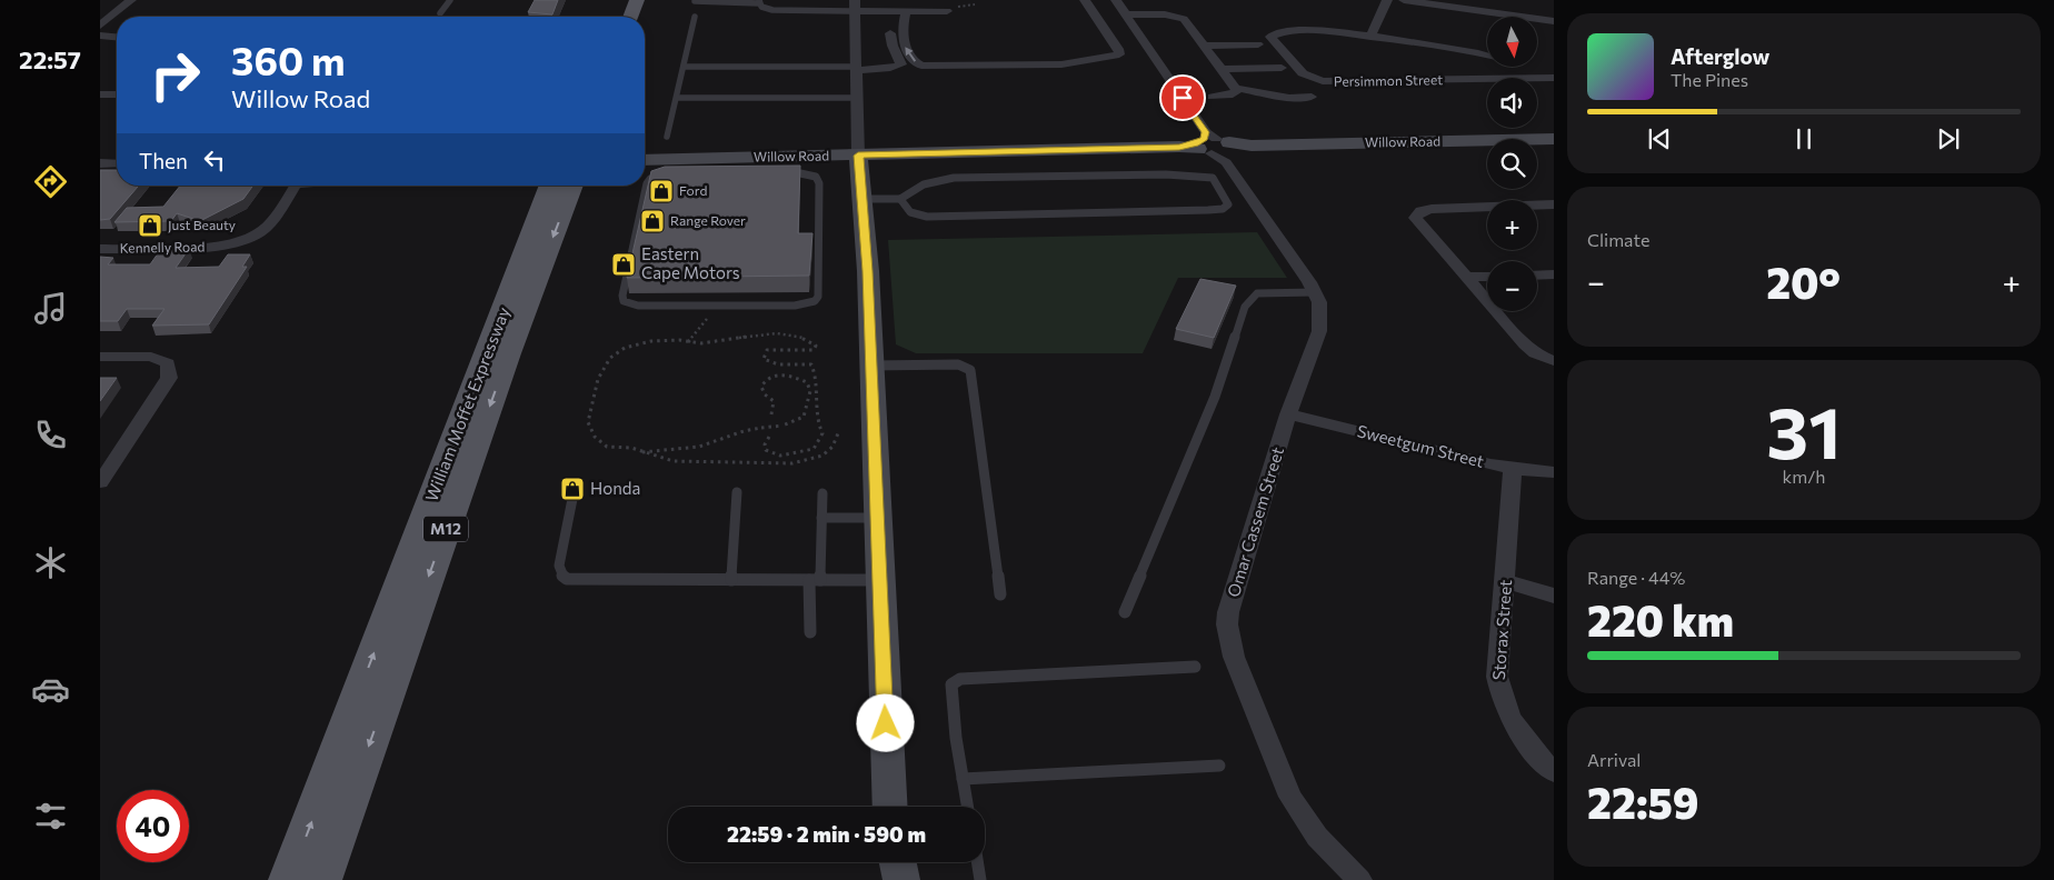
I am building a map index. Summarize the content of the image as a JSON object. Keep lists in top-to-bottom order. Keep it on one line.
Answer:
{"streets":{"main road":["William Moffet Expressway","M12"],"street":["Persimmon Street","Willow Road","Kennelly Road","Sweetgum Street","Omar Cassem Street","Storax Street"]},"crossings":[["Willow Road","Omar Cassem Street"],["Sweetgum Street","Omar Cassem Street"],["Sweetgum Street","Storax Street"]],"places":{"shop":["Ford","Range Rover","Just Beauty","Eastern Cape Motors","Honda"]},"north":"bottom","page":{"tabs":"22:57","map_buttons":["+","−"],"turn":["360 m","Willow Road"],"song":["Afterglow","The Pines"],"then":"Then","tile":["Climate",["31","km/h"],["Range · 44%","220 km"],["Arrival","22:59"]],"heat":["−","20°","+"],"limit":"40","trip":"22:59 · 2 min · 590 m"}}
